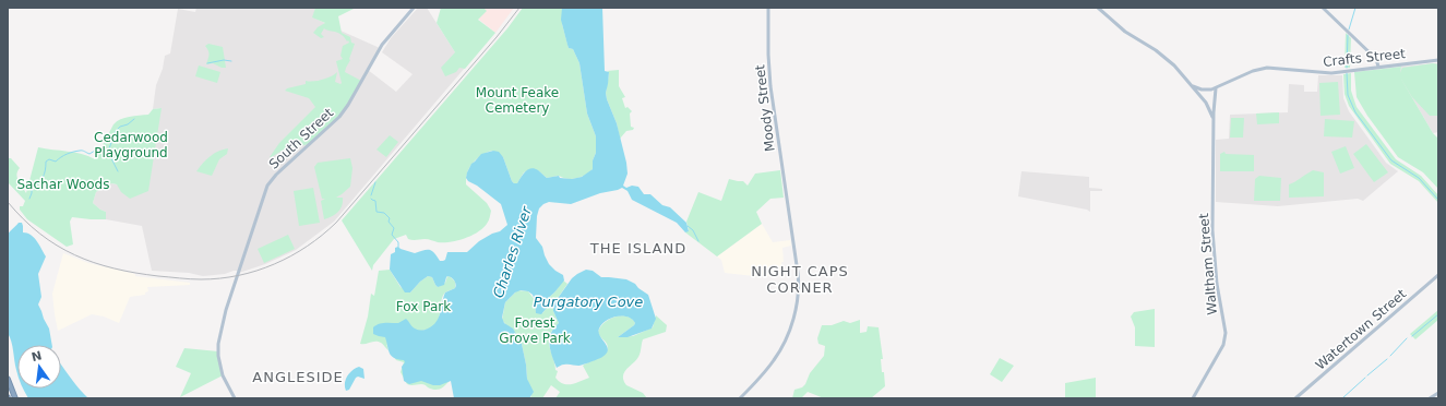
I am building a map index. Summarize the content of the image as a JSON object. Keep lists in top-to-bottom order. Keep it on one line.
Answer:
{"streets":{"main road":["Crafts Street","Moody Street","South Street","Waltham Street","Watertown Street"]},"crossings":[["Crafts Street","Waltham Street"]],"districts":["THE ISLAND","NIGHT CAPS CORNER","ANGLESIDE"],"water":["Charles River","Purgatory Cove"],"parks":["Mount Feake Cemetery","Cedarwood Playground","Sachar Woods","Fox Park","Forest Grove Park"],"north":"top"}
